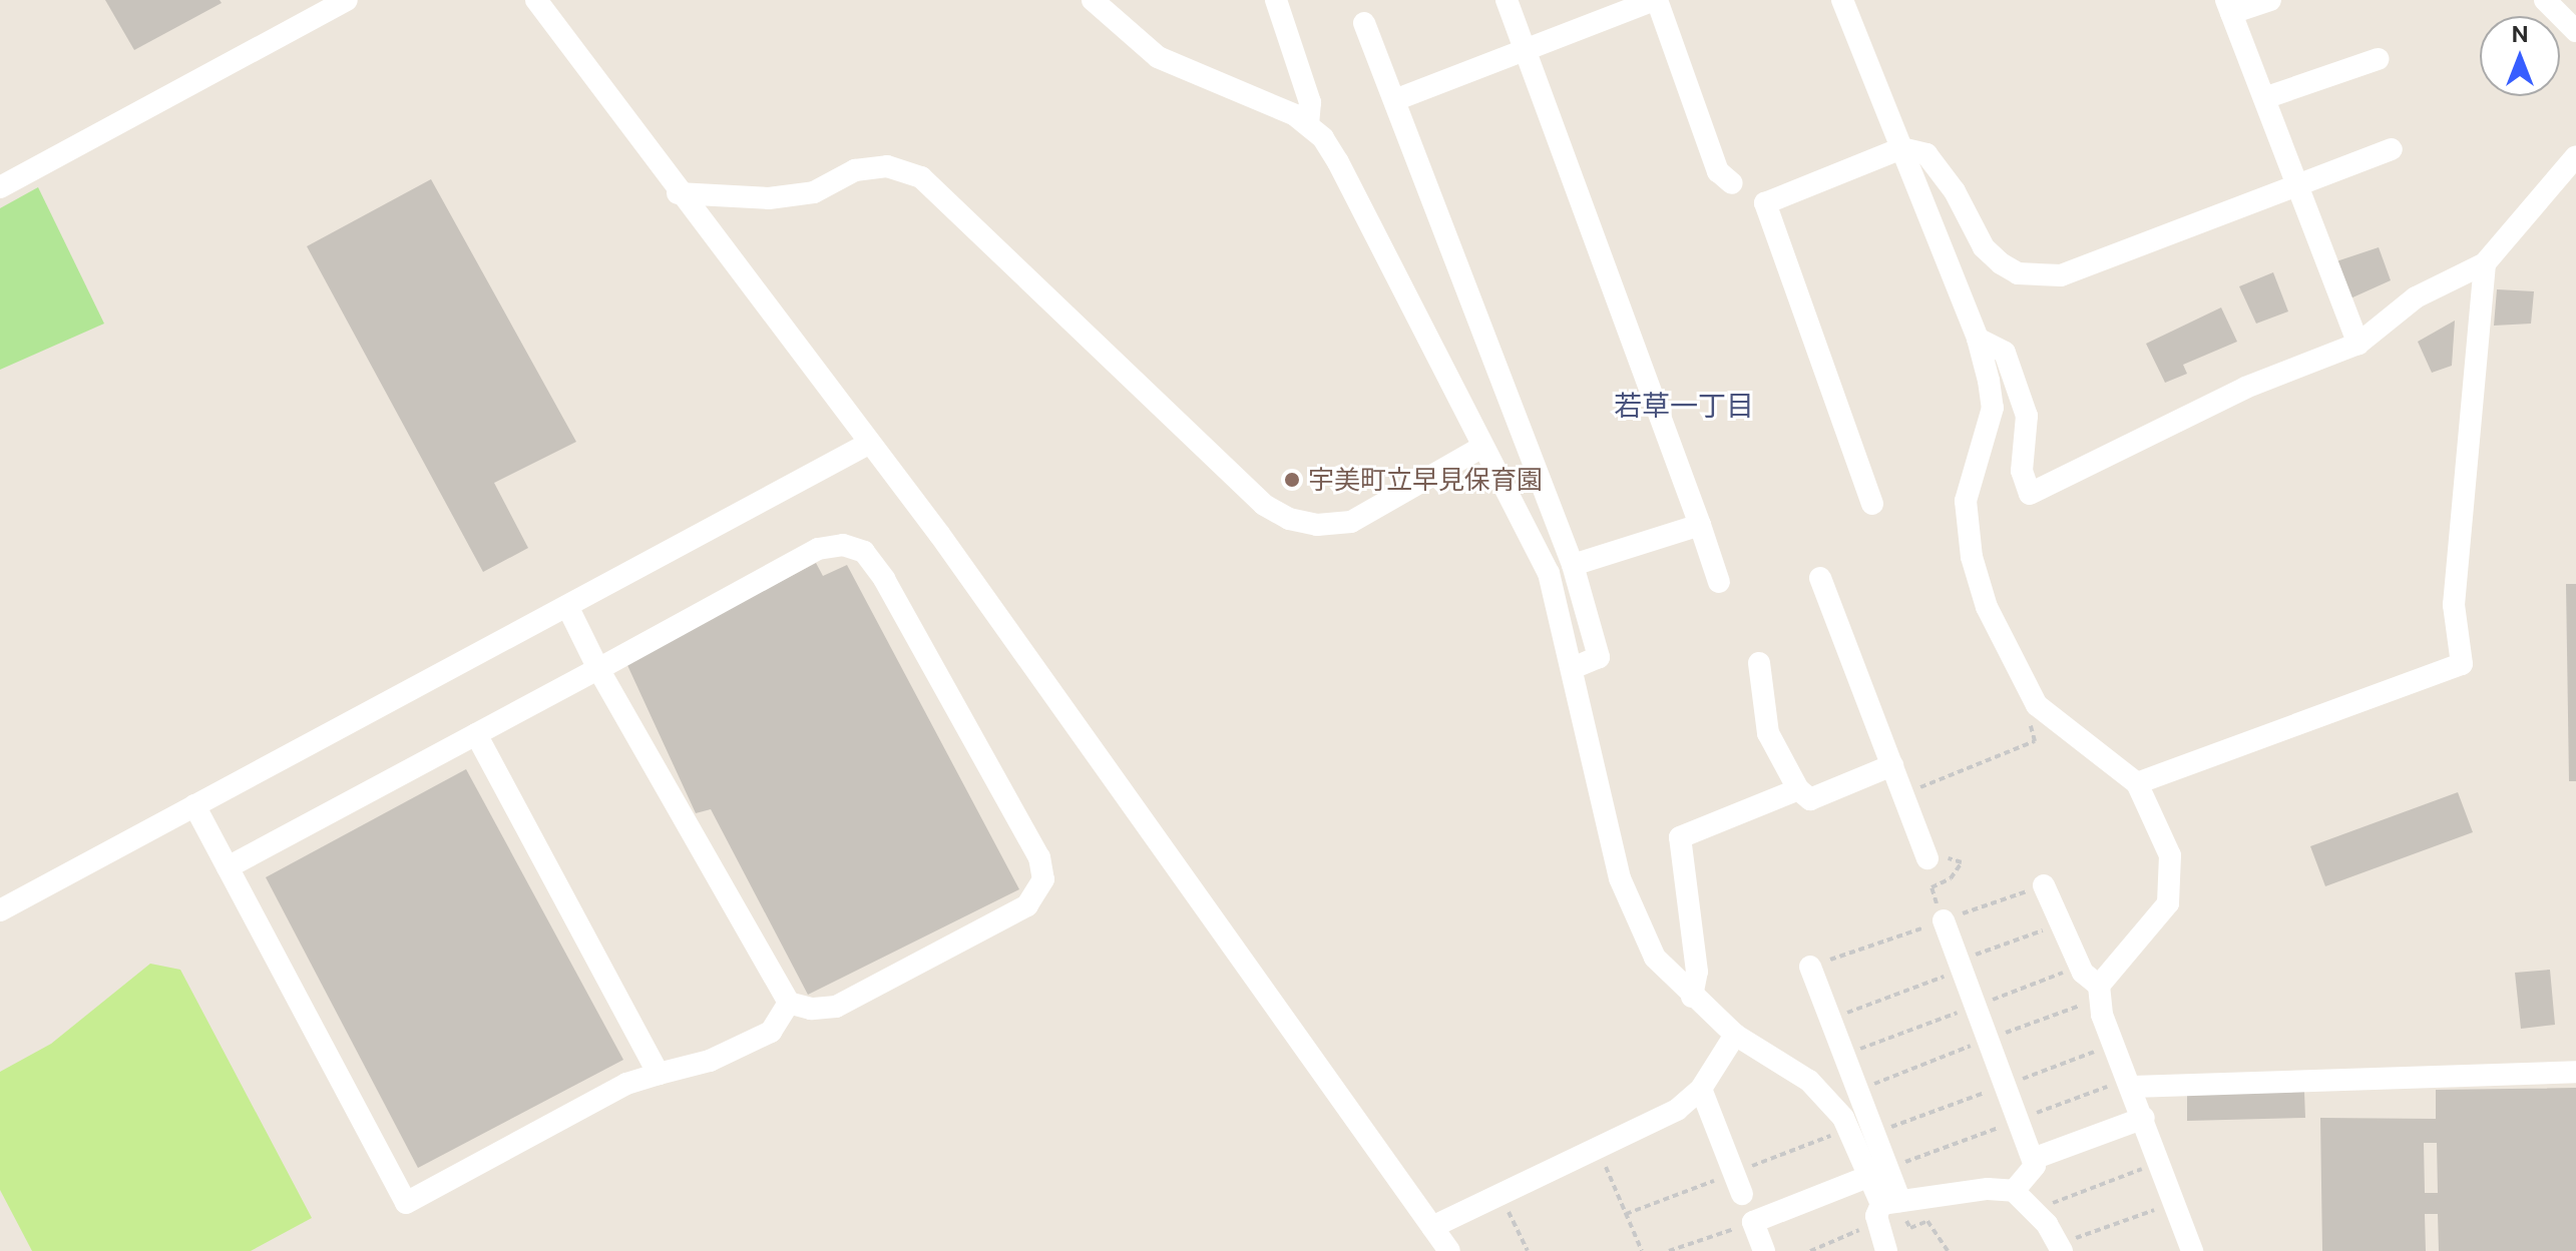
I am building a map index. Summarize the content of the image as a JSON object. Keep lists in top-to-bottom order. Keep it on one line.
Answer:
{"districts":["若草一丁目"],"places":["宇美町立早見保育園"],"north":"top"}
